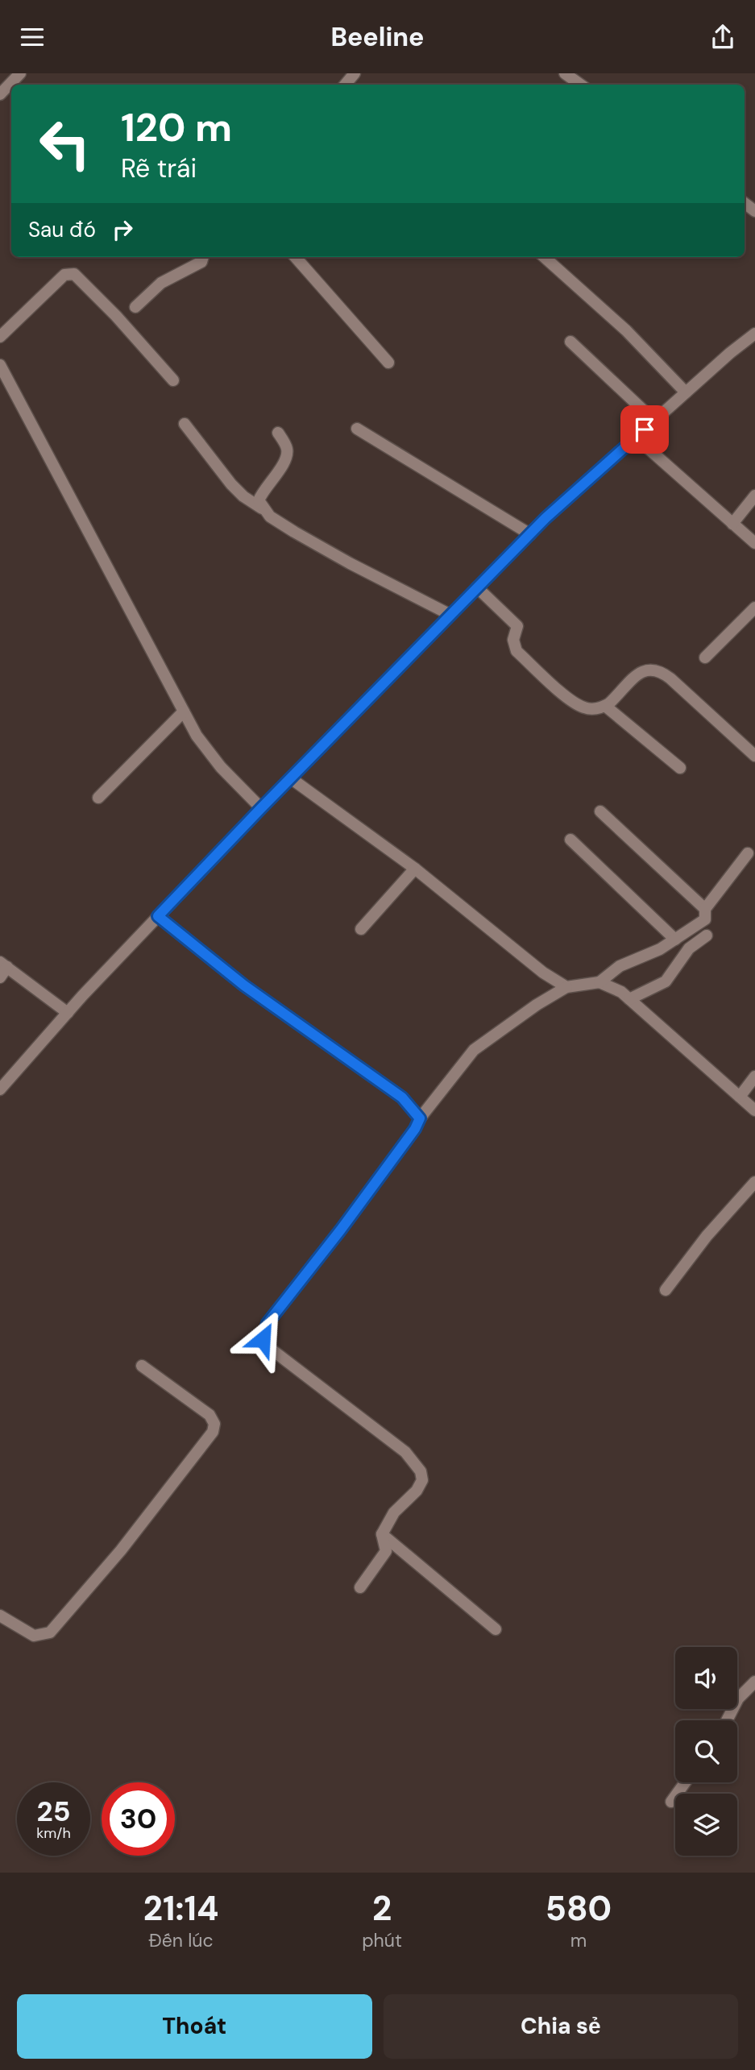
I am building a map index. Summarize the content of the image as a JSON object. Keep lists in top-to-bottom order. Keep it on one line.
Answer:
{"page":{"header":"Beeline","turn":["120 m","Rẽ trái"],"then":"Sau đó","speed":"25 km/h","limit":"30","eta":["21:14","Đến lúc","2","phút","580","m"],"buttons":["Thoát","Chia sẻ"]}}
